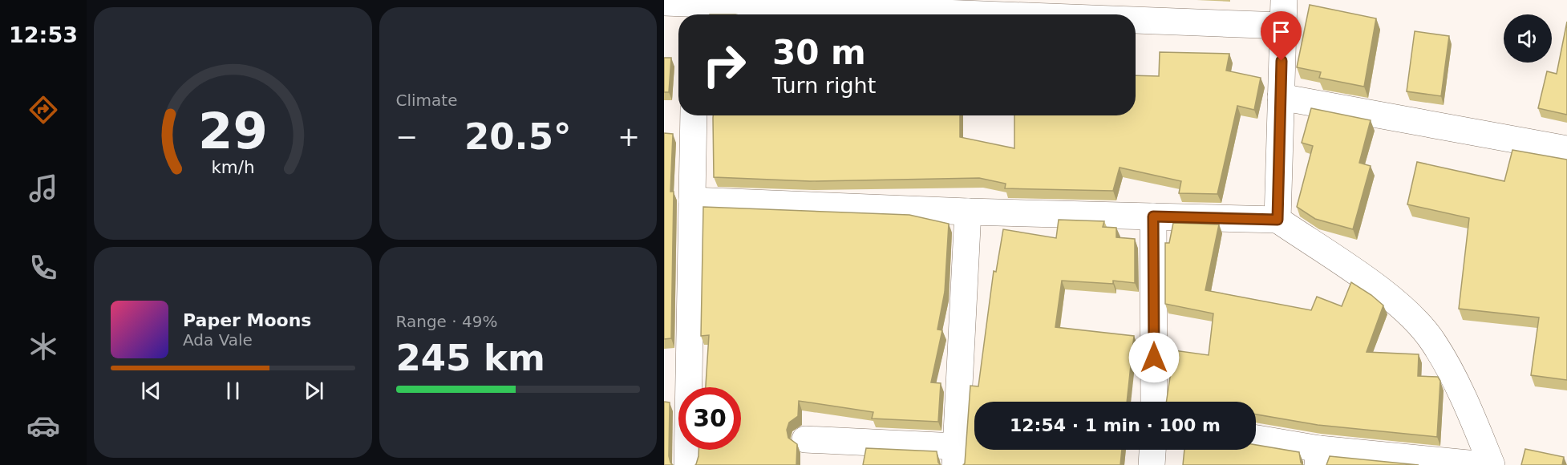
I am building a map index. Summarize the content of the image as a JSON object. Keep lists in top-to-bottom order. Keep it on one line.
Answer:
{"page":{"tabs":"12:53","tile":["Climate",["Range · 49%","245 km"]],"turn":["30 m","Turn right"],"heat":["−","20.5°","+"],"song":["Paper Moons","Ada Vale"],"limit":"30","trip":"12:54 · 1 min · 100 m","gauge":["29","km/h"]}}
